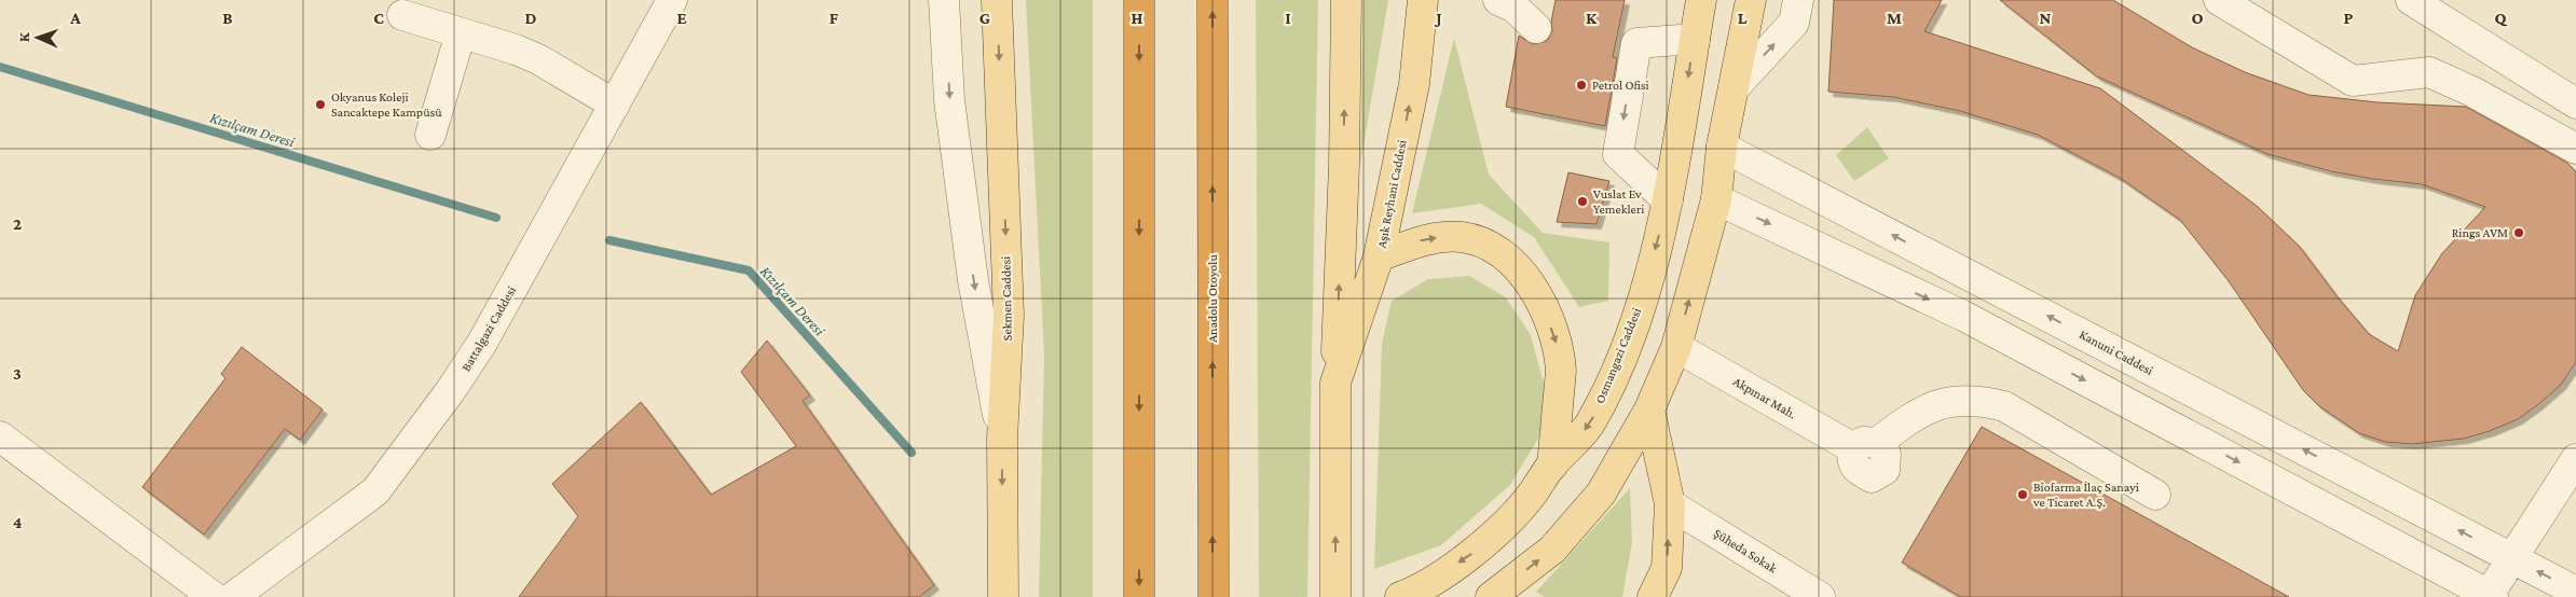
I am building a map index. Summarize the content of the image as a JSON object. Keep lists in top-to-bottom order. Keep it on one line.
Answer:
{"streets":{"highway":["Anadolu Otoyolu"],"main road":["Aşık Reyhani Caddesi","Sekmen Caddesi","Osmangazi Caddesi"],"street":["Battalgazi Caddesi","Kanuni Caddesi","Akpınar Mah.","Şüheda Sokak"]},"one_way":["Aşık Reyhani Caddesi","Sekmen Caddesi"],"water":["Kızılçam Deresi"],"places":["Petrol Ofisi","Okyanus Koleji Sancaktepe Kampüsü","Vuslat Ev Yemekleri","Rings AVM","Biofarma İlaç Sanayi ve Ticaret A.Ş."],"north":"left","grid":{"columns":["A","B","C","D","E","F","G","H","I","J","K","L","M","N","O","P","Q"],"rows":["2","3","4"]}}
